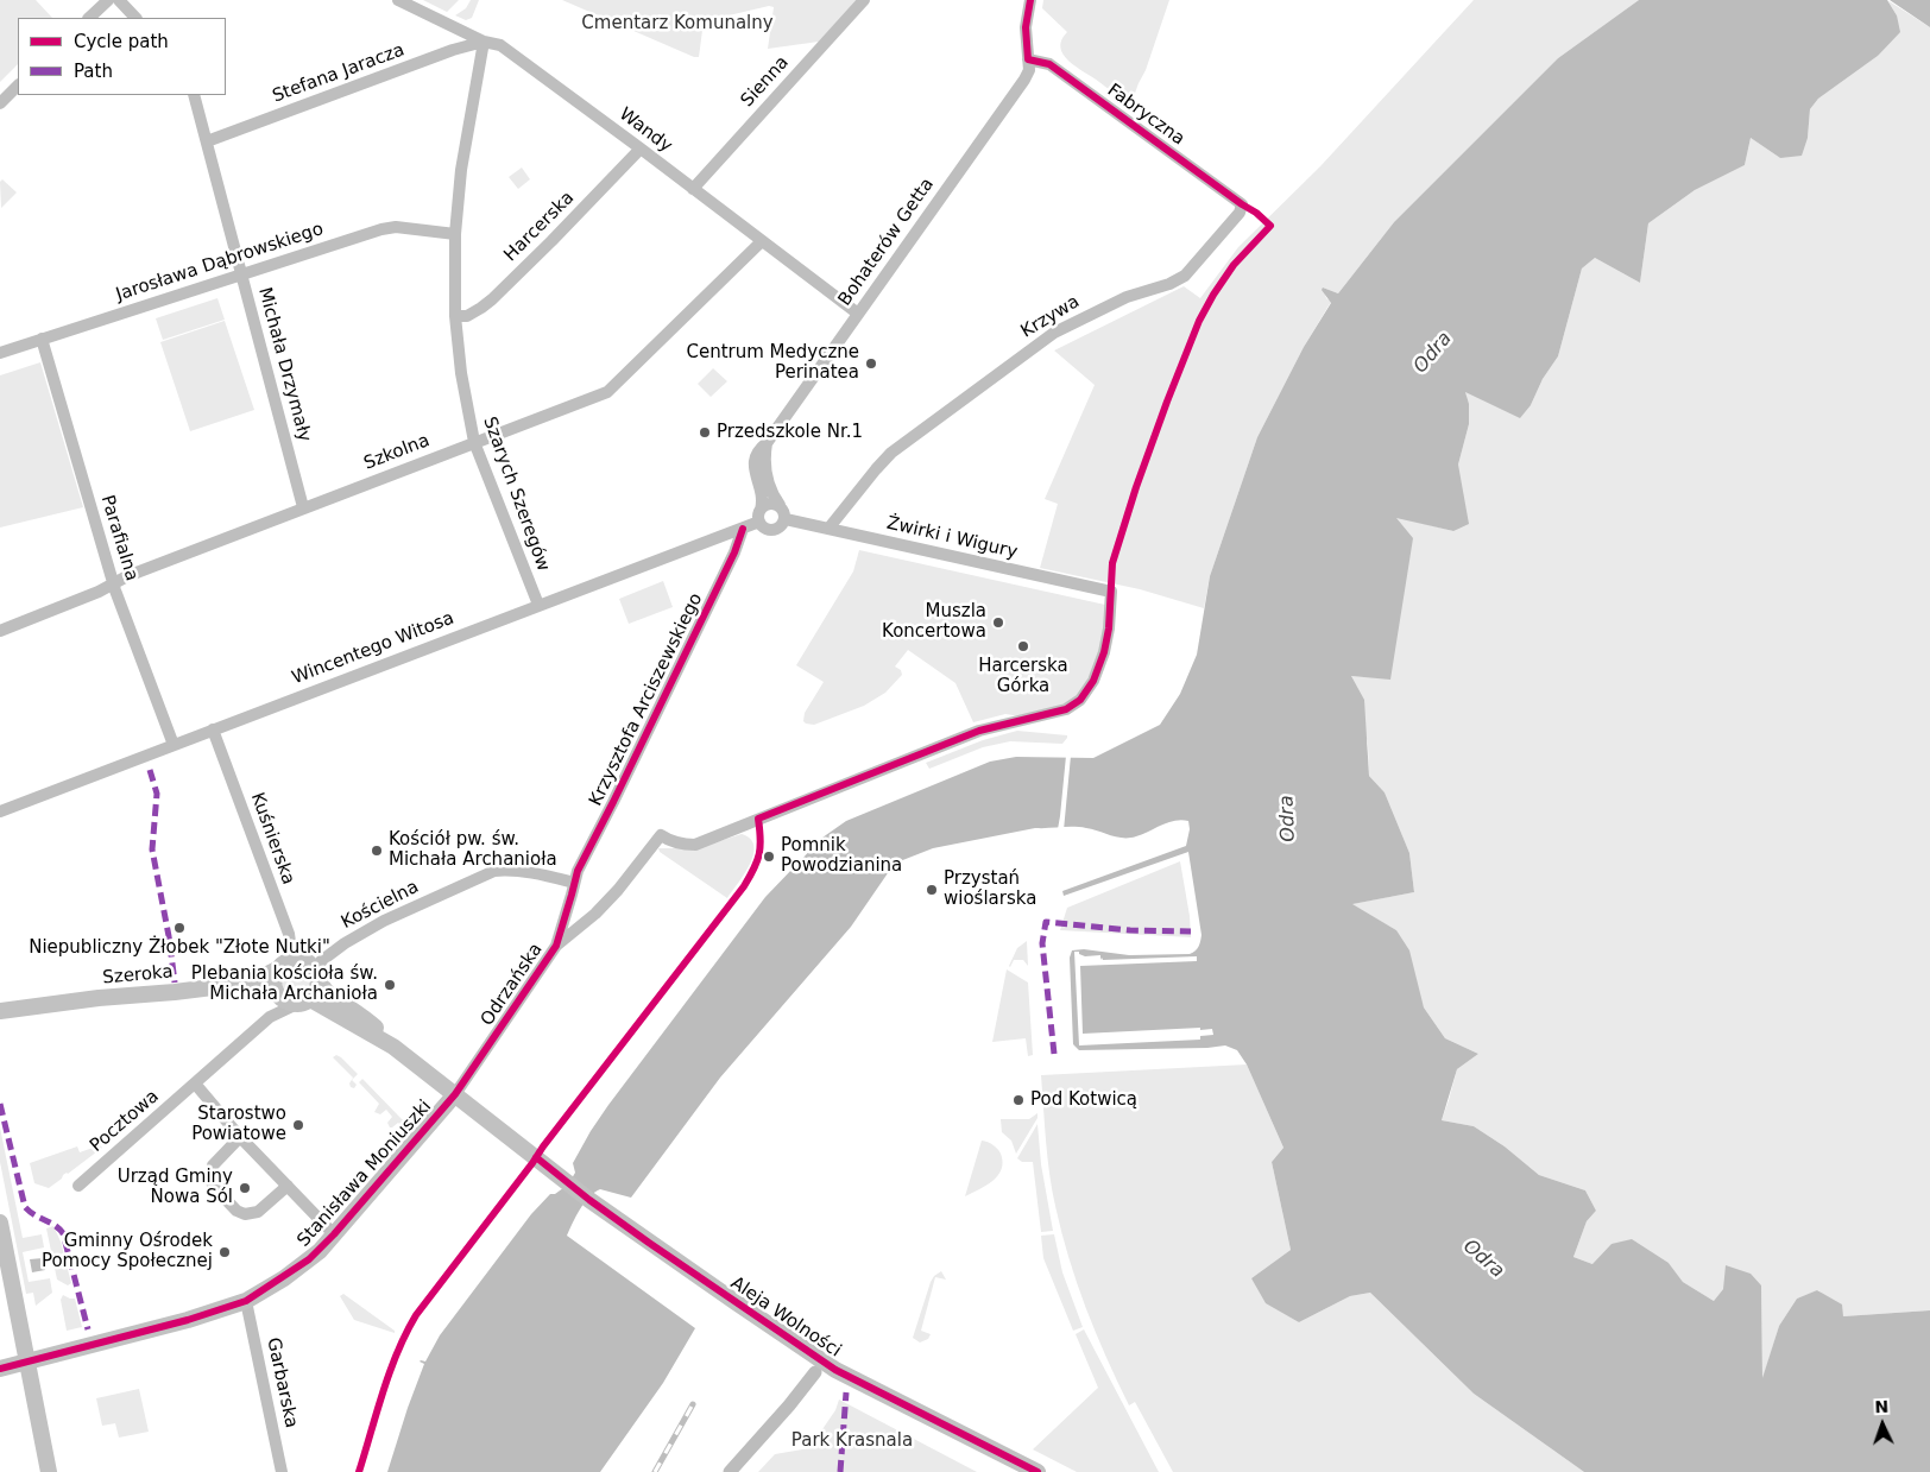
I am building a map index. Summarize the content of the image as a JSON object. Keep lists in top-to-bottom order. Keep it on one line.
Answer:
{"streets":{"street":["Stefana Jaracza","Sienna","Fabryczna","Wandy","Harcerska","Bohaterów Getta","Jarosława Dąbrowskiego","Krzywa","Michała Drzymały","Szkolna","Szarych Szeregów","Parafialna","Żwirki i Wigury","Wincentego Witosa","Krzysztofa Arciszewskiego","Kuśnierska","Kościelna","Szeroka","Odrzańska","Pocztowa","Stanisława Moniuszki","Aleja Wolności","Garbarska"]},"crossings":[["Stefana Jaracza","Wandy"],["Stefana Jaracza","Michała Drzymały"],["Stefana Jaracza","Szarych Szeregów"],["Sienna","Wandy"],["Fabryczna","Bohaterów Getta"],["Fabryczna","Krzywa"],["Wandy","Harcerska"],["Wandy","Bohaterów Getta"],["Wandy","Szkolna"],["Wandy","Szarych Szeregów"],["Harcerska","Szarych Szeregów"],["Bohaterów Getta","Żwirki i Wigury"],["Bohaterów Getta","Wincentego Witosa"],["Jarosława Dąbrowskiego","Michała Drzymały"],["Jarosława Dąbrowskiego","Szarych Szeregów"],["Jarosława Dąbrowskiego","Parafialna"],["Krzywa","Żwirki i Wigury"],["Michała Drzymały","Szkolna"],["Szkolna","Szarych Szeregów"],["Szkolna","Parafialna"],["Szarych Szeregów","Wincentego Witosa"],["Parafialna","Wincentego Witosa"],["Żwirki i Wigury","Wincentego Witosa"],["Żwirki i Wigury","Odrzańska"],["Wincentego Witosa","Krzysztofa Arciszewskiego"],["Wincentego Witosa","Kuśnierska"],["Krzysztofa Arciszewskiego","Kościelna"],["Krzysztofa Arciszewskiego","Odrzańska"],["Kuśnierska","Kościelna"],["Kuśnierska","Szeroka"],["Kuśnierska","Pocztowa"],["Kościelna","Szeroka"],["Kościelna","Odrzańska"],["Kościelna","Pocztowa"],["Szeroka","Pocztowa"],["Odrzańska","Stanisława Moniuszki"],["Odrzańska","Aleja Wolności"],["Stanisława Moniuszki","Aleja Wolności"],["Stanisława Moniuszki","Garbarska"]],"water":["Odra"],"parks":["Cmentarz Komunalny","Park Krasnala"],"places":["Centrum Medyczne Perinatea","Przedszkole Nr.1","Muszla Koncertowa","Harcerska Górka","Kościół pw. św. Michała Archanioła","Pomnik Powodzianina","Przystań wioślarska","Niepubliczny Żłobek \"Złote Nutki\"","Plebania kościoła św. Michała Archanioła","Pod Kotwicą","Starostwo Powiatowe","Urząd Gminy Nowa Sól","Gminny Ośrodek Pomocy Społecznej"],"legend":["Cycle path","Path"],"north":"top"}
